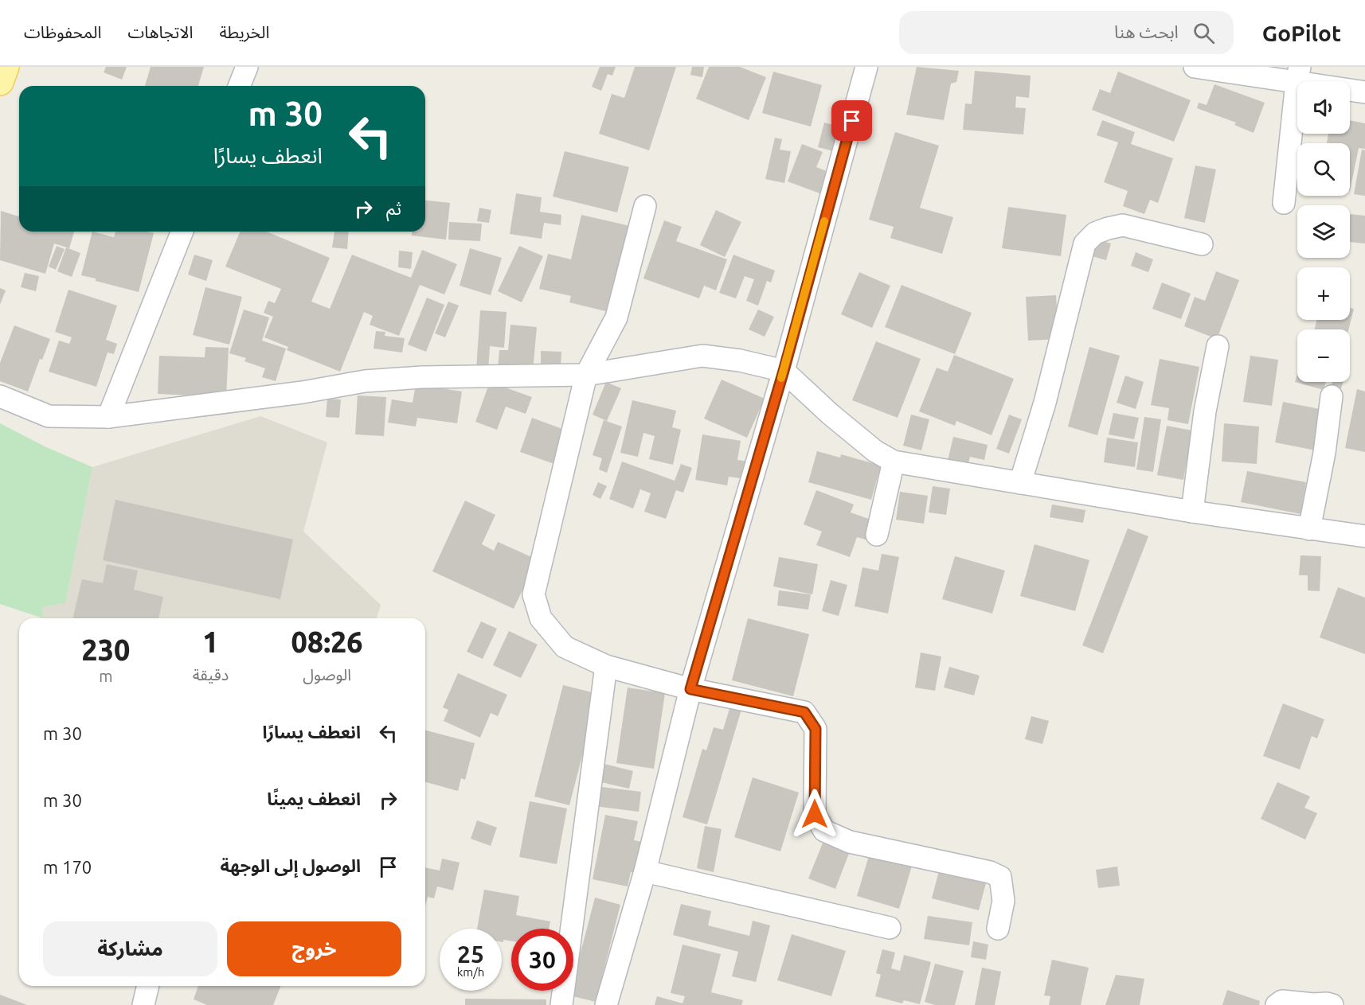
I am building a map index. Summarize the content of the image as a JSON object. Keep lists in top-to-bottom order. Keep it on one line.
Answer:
{"page":{"header":"GoPilot","search":"ابحث هنا","nav":["الخريطة","الاتجاهات","المحفوظات"],"map_buttons":["+","−"],"turn":["30 m","انعطف يسارًا"],"then":"ثم","eta":["08:26","الوصول","1","دقيقة","230","m"],"list":[{"name":"انعطف يسارًا","value":"30 m"},{"name":"انعطف يمينًا","value":"30 m"},{"name":"الوصول إلى الوجهة","value":"170 m"}],"buttons":["خروج","مشاركة"],"speed":"25 km/h","limit":"30"}}
